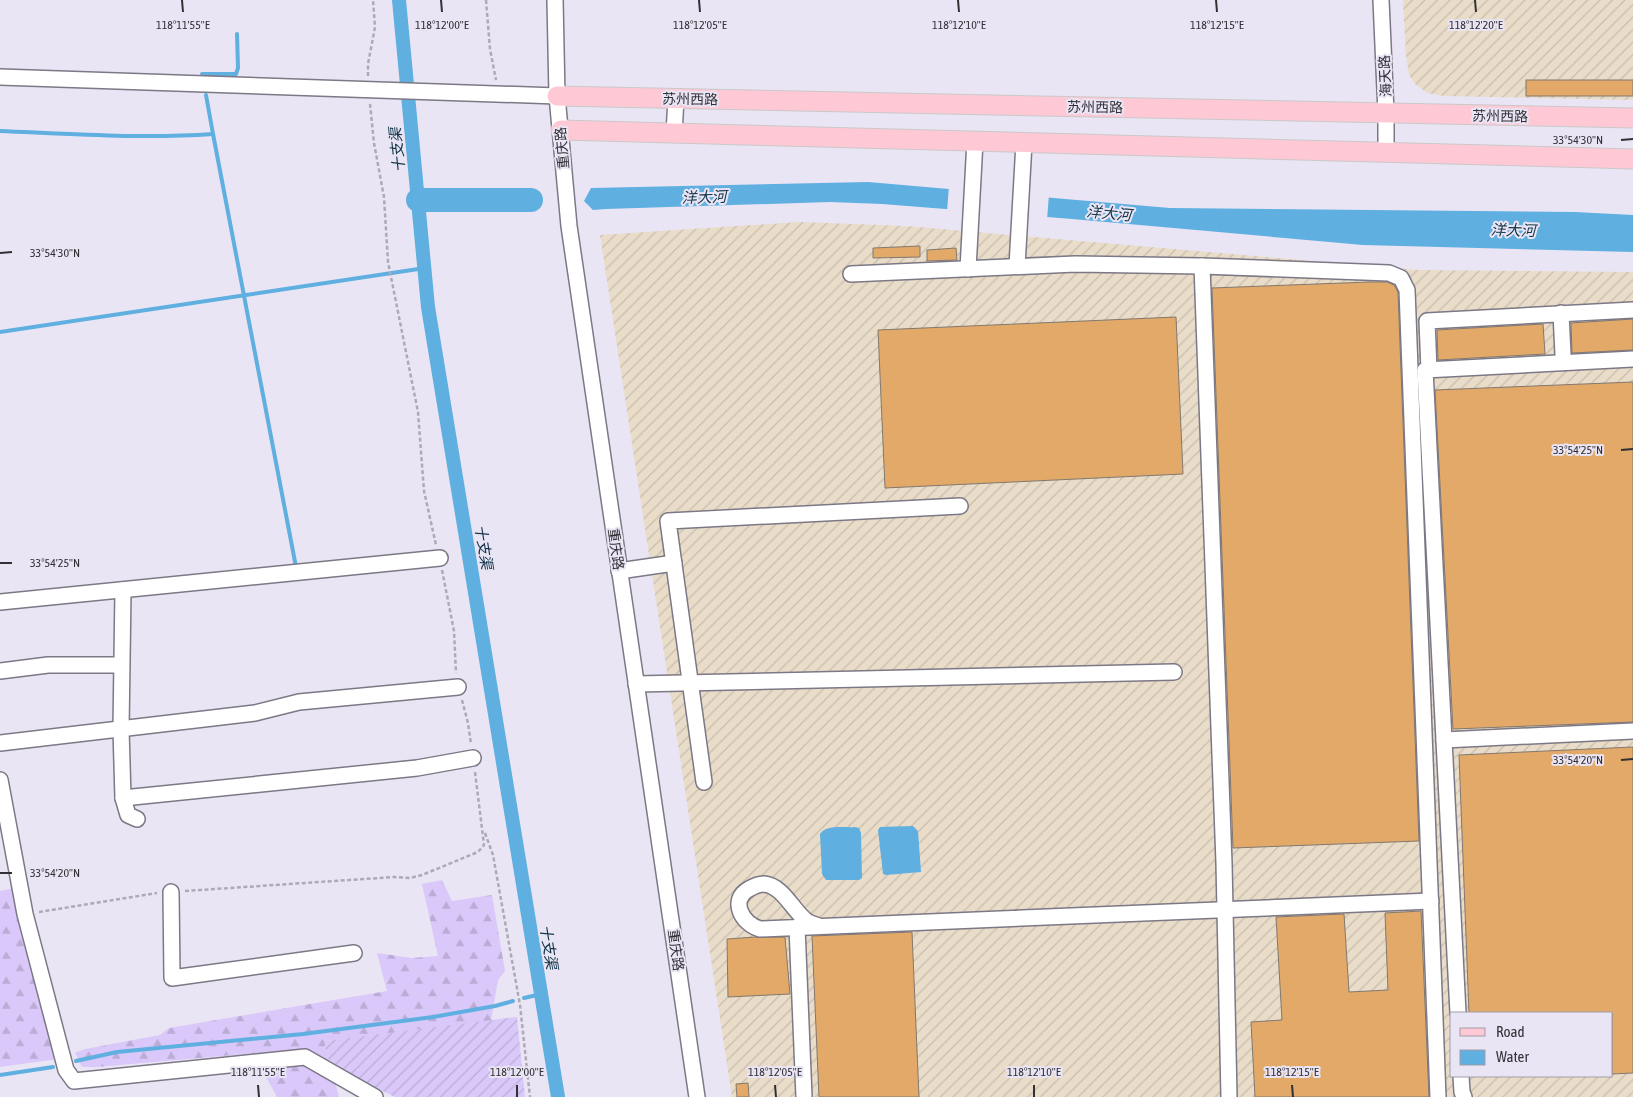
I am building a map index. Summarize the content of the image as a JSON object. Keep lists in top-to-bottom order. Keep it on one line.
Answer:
{"streets":{"main road":["苏州西路"],"street":["海天路","重庆路"]},"crossings":[["海天路","苏州西路"],["苏州西路","重庆路"]],"water":["十支渠","洋大河"],"legend":["Road","Water"],"coordinates":["118°11'55\"E","118°12'00\"E","118°12'05\"E","118°12'10\"E","118°12'15\"E","118°12'20\"E","33°54'30\"N","33°54'25\"N","33°54'20\"N"]}
